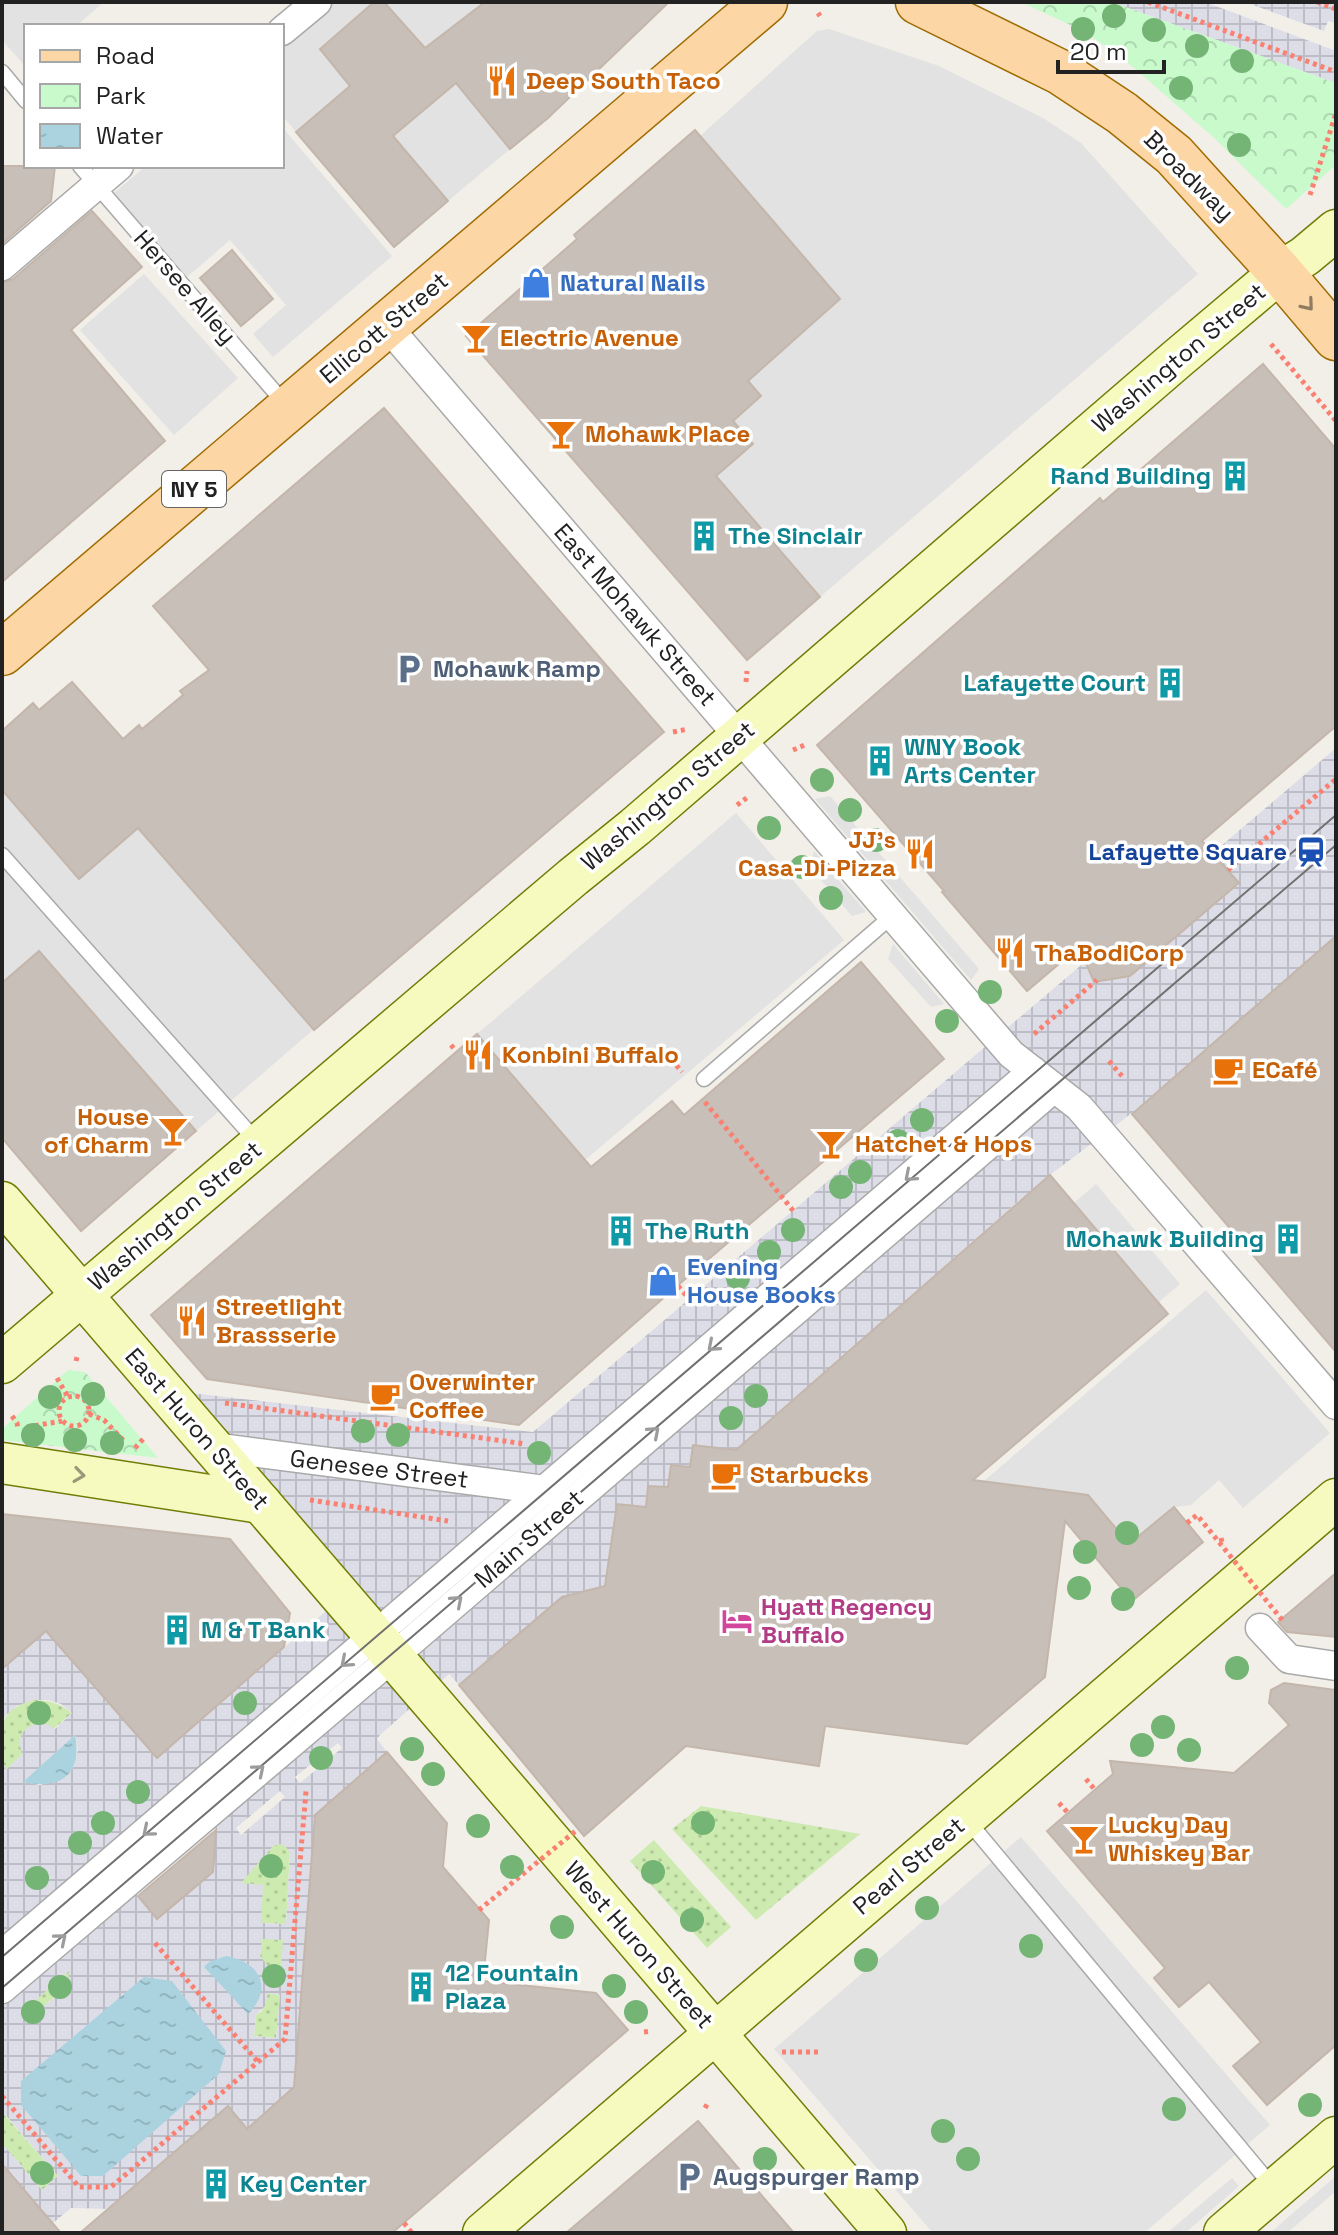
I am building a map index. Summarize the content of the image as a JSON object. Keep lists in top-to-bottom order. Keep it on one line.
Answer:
{"streets":{"main road":["Broadway","Ellicott Street","NY 5"],"street":["Washington Street","East Mohawk Street","East Huron Street","Genesee Street","Main Street","Pearl Street","West Huron Street"],"lane":["Hersee Alley"]},"crossings":[["Broadway","Washington Street"],["Hersee Alley","Ellicott Street"],["Ellicott Street","East Mohawk Street"],["Washington Street","East Mohawk Street"],["Washington Street","East Huron Street"],["East Mohawk Street","Main Street"],["East Huron Street","Genesee Street"],["East Huron Street","Main Street"],["East Huron Street","West Huron Street"],["Genesee Street","Main Street"],["Main Street","West Huron Street"],["Pearl Street","West Huron Street"]],"places":{"restaurant":["Deep South Taco","JJ's Casa-Di-Pizza","ThaBodiCorp","Konbini Buffalo","Streetlight Brassserie"],"shop":["Natural Nails","Evening House Books"],"bar":["Electric Avenue","Mohawk Place","House of Charm","Hatchet & Hops","Lucky Day Whiskey Bar"],"building":["Rand Building","The Sinclair","Lafayette Court","WNY Book Arts Center","The Ruth","Mohawk Building","M & T Bank","12 Fountain Plaza","Key Center"],"parking":["Mohawk Ramp","Augspurger Ramp"],"station":["Lafayette Square"],"cafe":["ECafé","Overwinter Coffee","Starbucks"],"hotel":["Hyatt Regency Buffalo"]},"legend":["Road","Park","Water"],"scale_bar":"20 m"}
